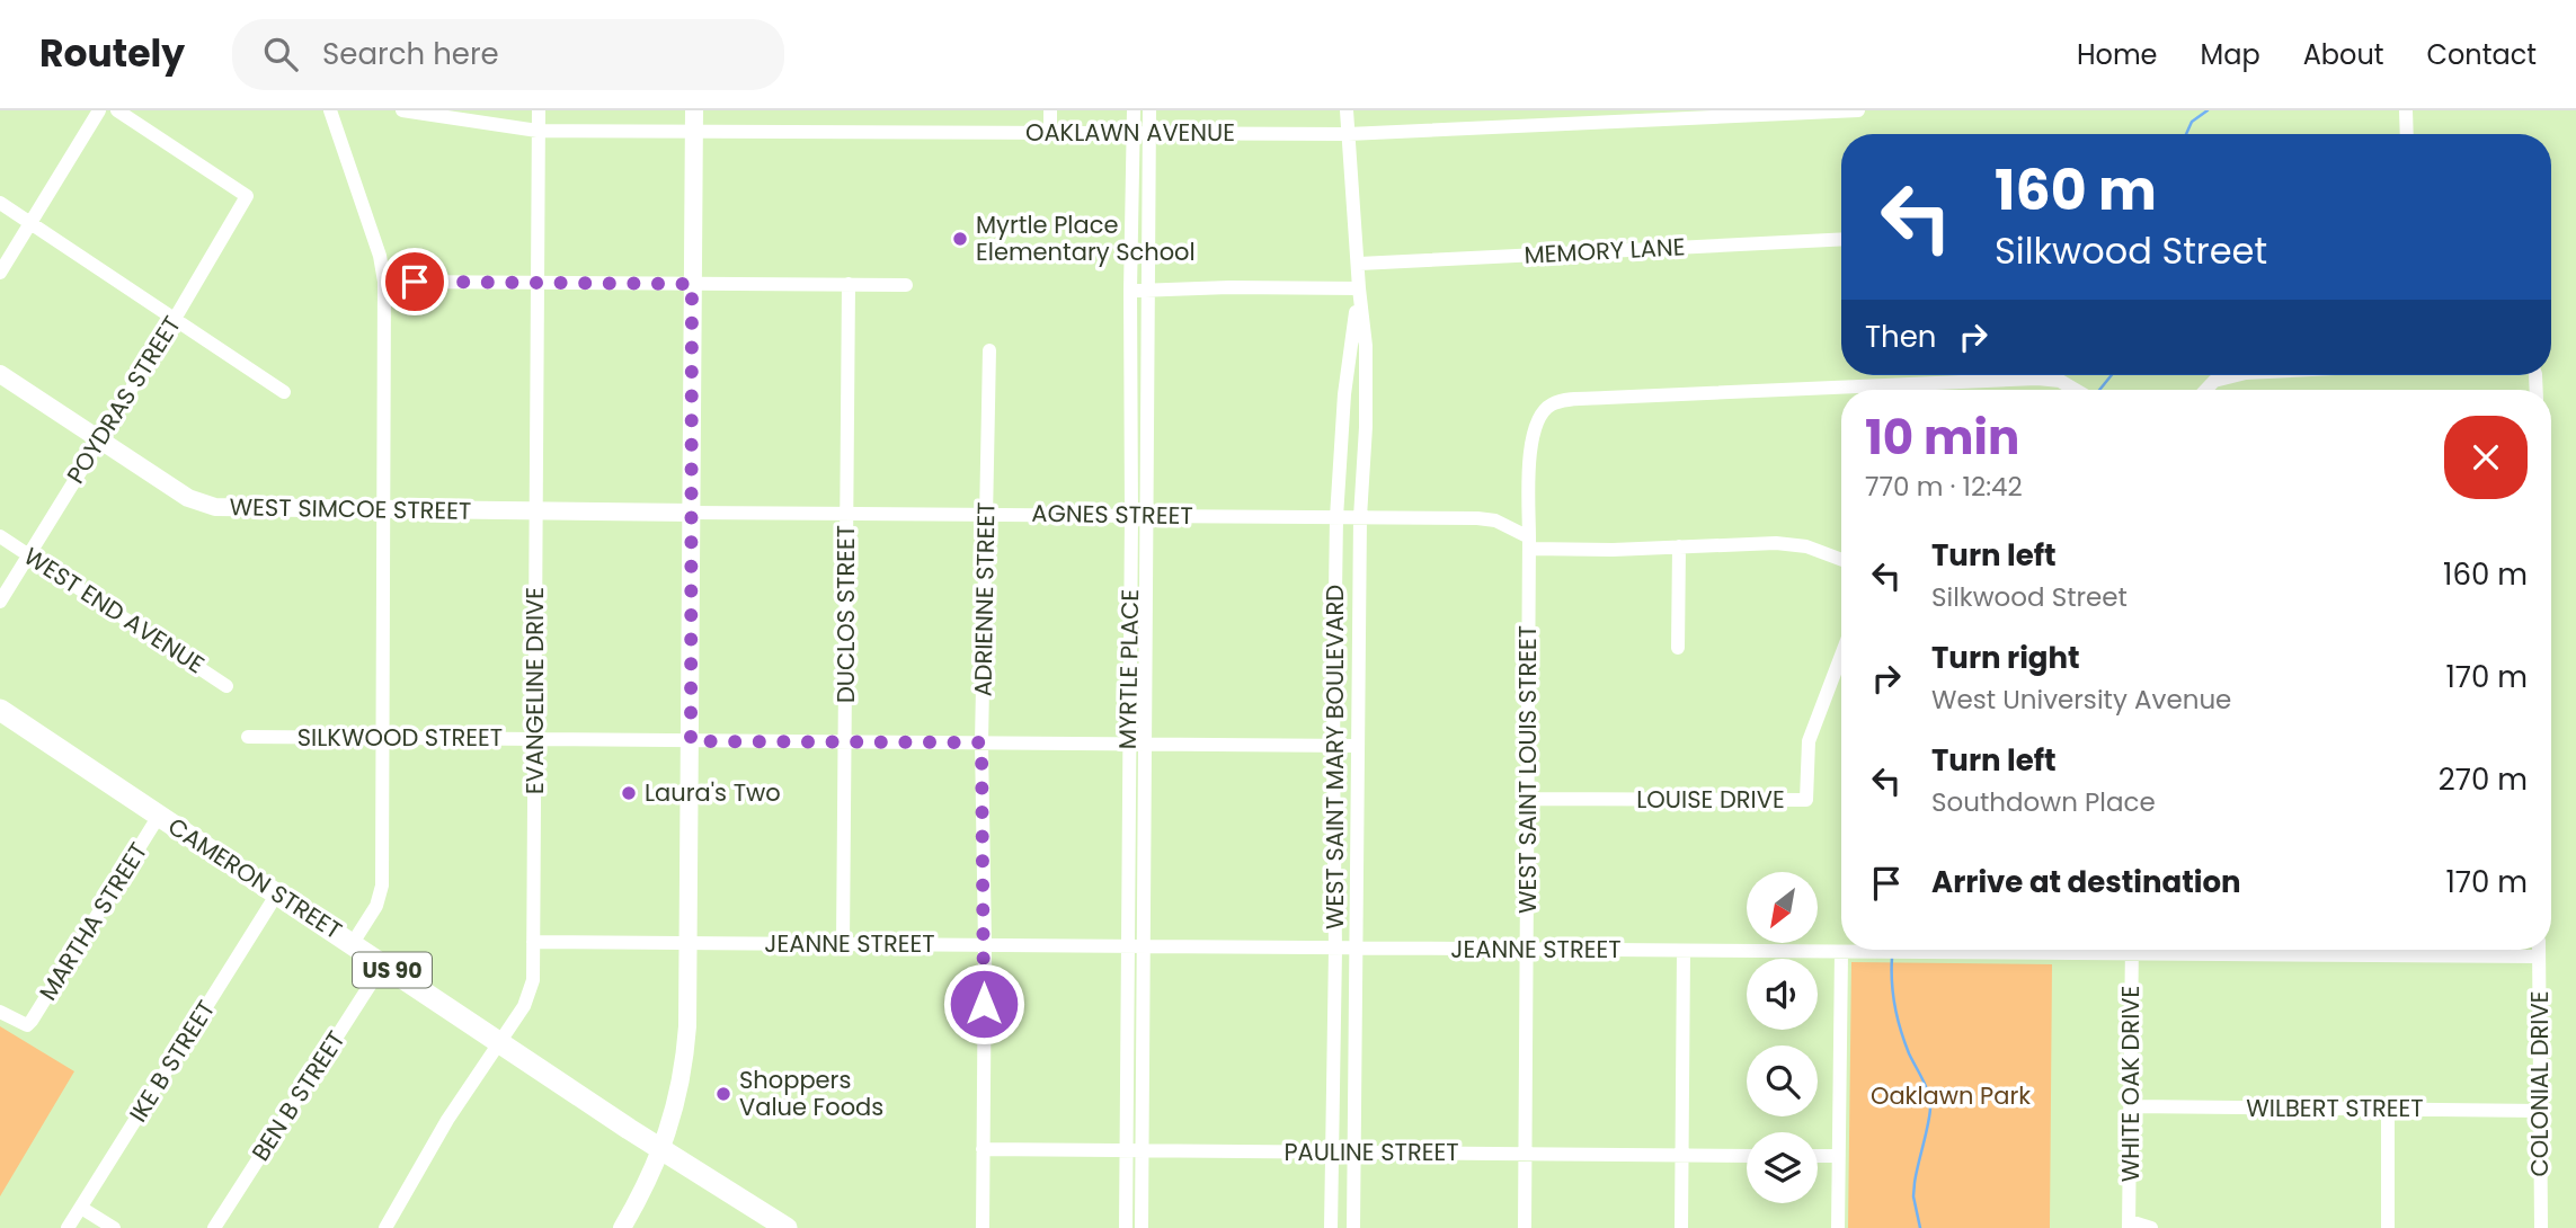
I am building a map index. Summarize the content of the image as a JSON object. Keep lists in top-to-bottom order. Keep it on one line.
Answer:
{"streets":{"main road":["WEST SIMCOE STREET","CAMERON STREET","US 90"],"street":["OAKLAWN AVENUE","MEMORY LANE","POYDRAS STREET","AGNES STREET","ADRIENNE STREET","WEST END AVENUE","DUCLOS STREET","MYRTLE PLACE","EVANGELINE DRIVE","SILKWOOD STREET","WEST SAINT MARY BOULEVARD","WEST SAINT LOUIS STREET","LOUISE DRIVE","MARTHA STREET","JEANNE STREET","IKE B STREET","WHITE OAK DRIVE","COLONIAL DRIVE","BEN B STREET","WILBERT STREET","PAULINE STREET"]},"crossings":[["OAKLAWN AVENUE","MYRTLE PLACE"],["OAKLAWN AVENUE","EVANGELINE DRIVE"],["OAKLAWN AVENUE","WEST SAINT MARY BOULEVARD"],["MEMORY LANE","WEST SAINT MARY BOULEVARD"],["POYDRAS STREET","WEST SIMCOE STREET"],["POYDRAS STREET","WEST END AVENUE"],["WEST SIMCOE STREET","AGNES STREET"],["WEST SIMCOE STREET","EVANGELINE DRIVE"],["AGNES STREET","ADRIENNE STREET"],["AGNES STREET","DUCLOS STREET"],["AGNES STREET","MYRTLE PLACE"],["AGNES STREET","WEST SAINT MARY BOULEVARD"],["AGNES STREET","WEST SAINT LOUIS STREET"],["ADRIENNE STREET","SILKWOOD STREET"],["ADRIENNE STREET","JEANNE STREET"],["ADRIENNE STREET","PAULINE STREET"],["DUCLOS STREET","SILKWOOD STREET"],["DUCLOS STREET","JEANNE STREET"],["MYRTLE PLACE","SILKWOOD STREET"],["MYRTLE PLACE","JEANNE STREET"],["MYRTLE PLACE","PAULINE STREET"],["EVANGELINE DRIVE","SILKWOOD STREET"],["EVANGELINE DRIVE","CAMERON STREET"],["EVANGELINE DRIVE","JEANNE STREET"],["SILKWOOD STREET","WEST SAINT MARY BOULEVARD"],["WEST SAINT MARY BOULEVARD","JEANNE STREET"],["WEST SAINT MARY BOULEVARD","PAULINE STREET"],["WEST SAINT LOUIS STREET","LOUISE DRIVE"],["WEST SAINT LOUIS STREET","JEANNE STREET"],["WEST SAINT LOUIS STREET","PAULINE STREET"],["CAMERON STREET","MARTHA STREET"],["CAMERON STREET","IKE B STREET"],["CAMERON STREET","BEN B STREET"],["JEANNE STREET","COLONIAL DRIVE"],["WHITE OAK DRIVE","WILBERT STREET"],["COLONIAL DRIVE","WILBERT STREET"]],"parks":["Oaklawn Park"],"places":["Myrtle Place Elementary School","Laura's Two","Shoppers Value Foods"],"north":"bottom left","page":{"header":"Routely","search":"Search here","nav":["Home","Map","About","Contact"],"turn":["160 m","Silkwood Street"],"then":"Then","heading":["10 min","770 m · 12:42"],"list":[{"name":"Turn left","note":"Silkwood Street","value":"160 m"},{"name":"Turn right","note":"West University Avenue","value":"170 m"},{"name":"Turn left","note":"Southdown Place","value":"270 m"},{"name":"Arrive at destination","value":"170 m"}]}}
